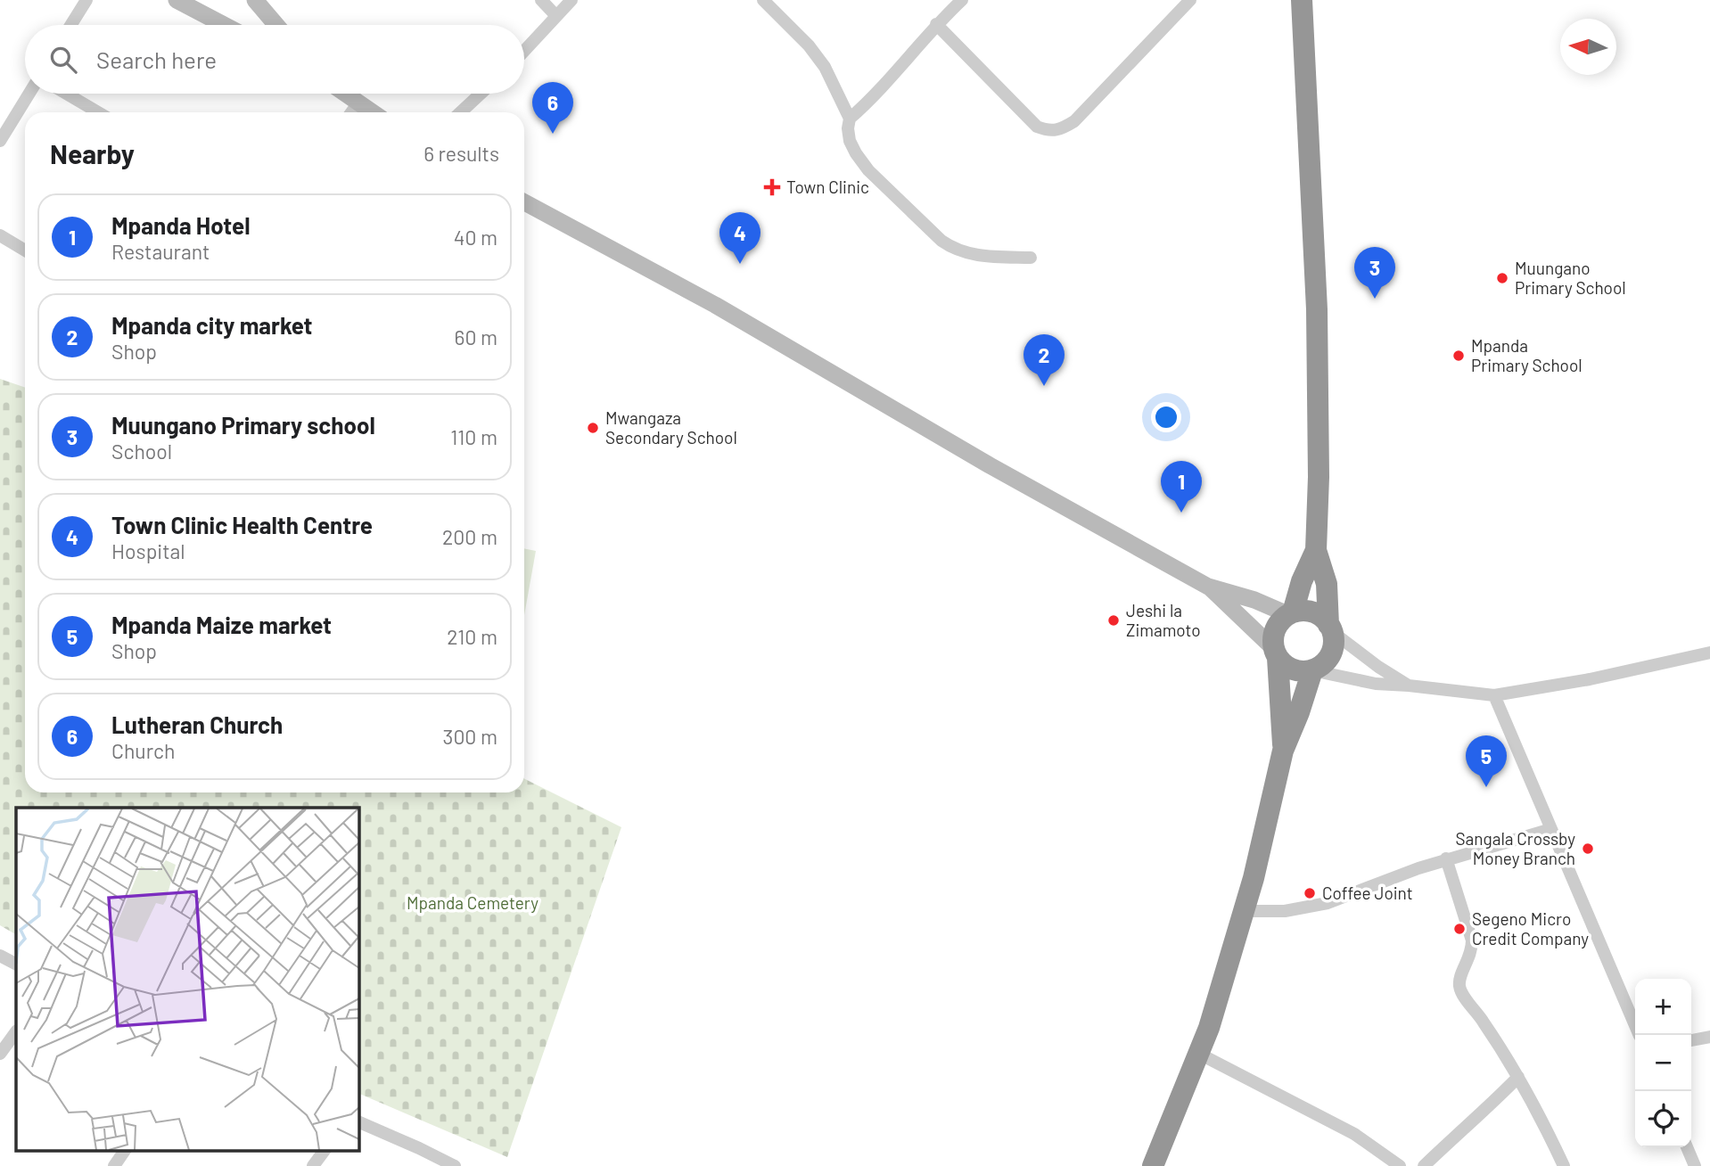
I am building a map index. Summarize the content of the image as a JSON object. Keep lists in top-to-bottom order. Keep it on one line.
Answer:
{"parks":["Mpanda Cemetery"],"places":{"health":["Town Clinic"],"other":["Muungano Primary School","Mpanda Primary School","Mwangaza Secondary School","Jeshi la Zimamoto","Sangala Crossby Money Branch","Coffee Joint","Segeno Micro Credit Company"]},"north":"left","page":{"search":"Search here","pins":["6","4","3","2","1","5"],"heading":["Nearby","6 results"],"list":[{"mark":"1","name":"Mpanda Hotel","note":"Restaurant","value":"40 m"},{"mark":"2","name":"Mpanda city market","note":"Shop","value":"60 m"},{"mark":"3","name":"Muungano Primary school","note":"School","value":"110 m"},{"mark":"4","name":"Town Clinic Health Centre","note":"Hospital","value":"200 m"},{"mark":"5","name":"Mpanda Maize market","note":"Shop","value":"210 m"},{"mark":"6","name":"Lutheran Church","note":"Church","value":"300 m"}],"map_buttons":["+","−"]}}
